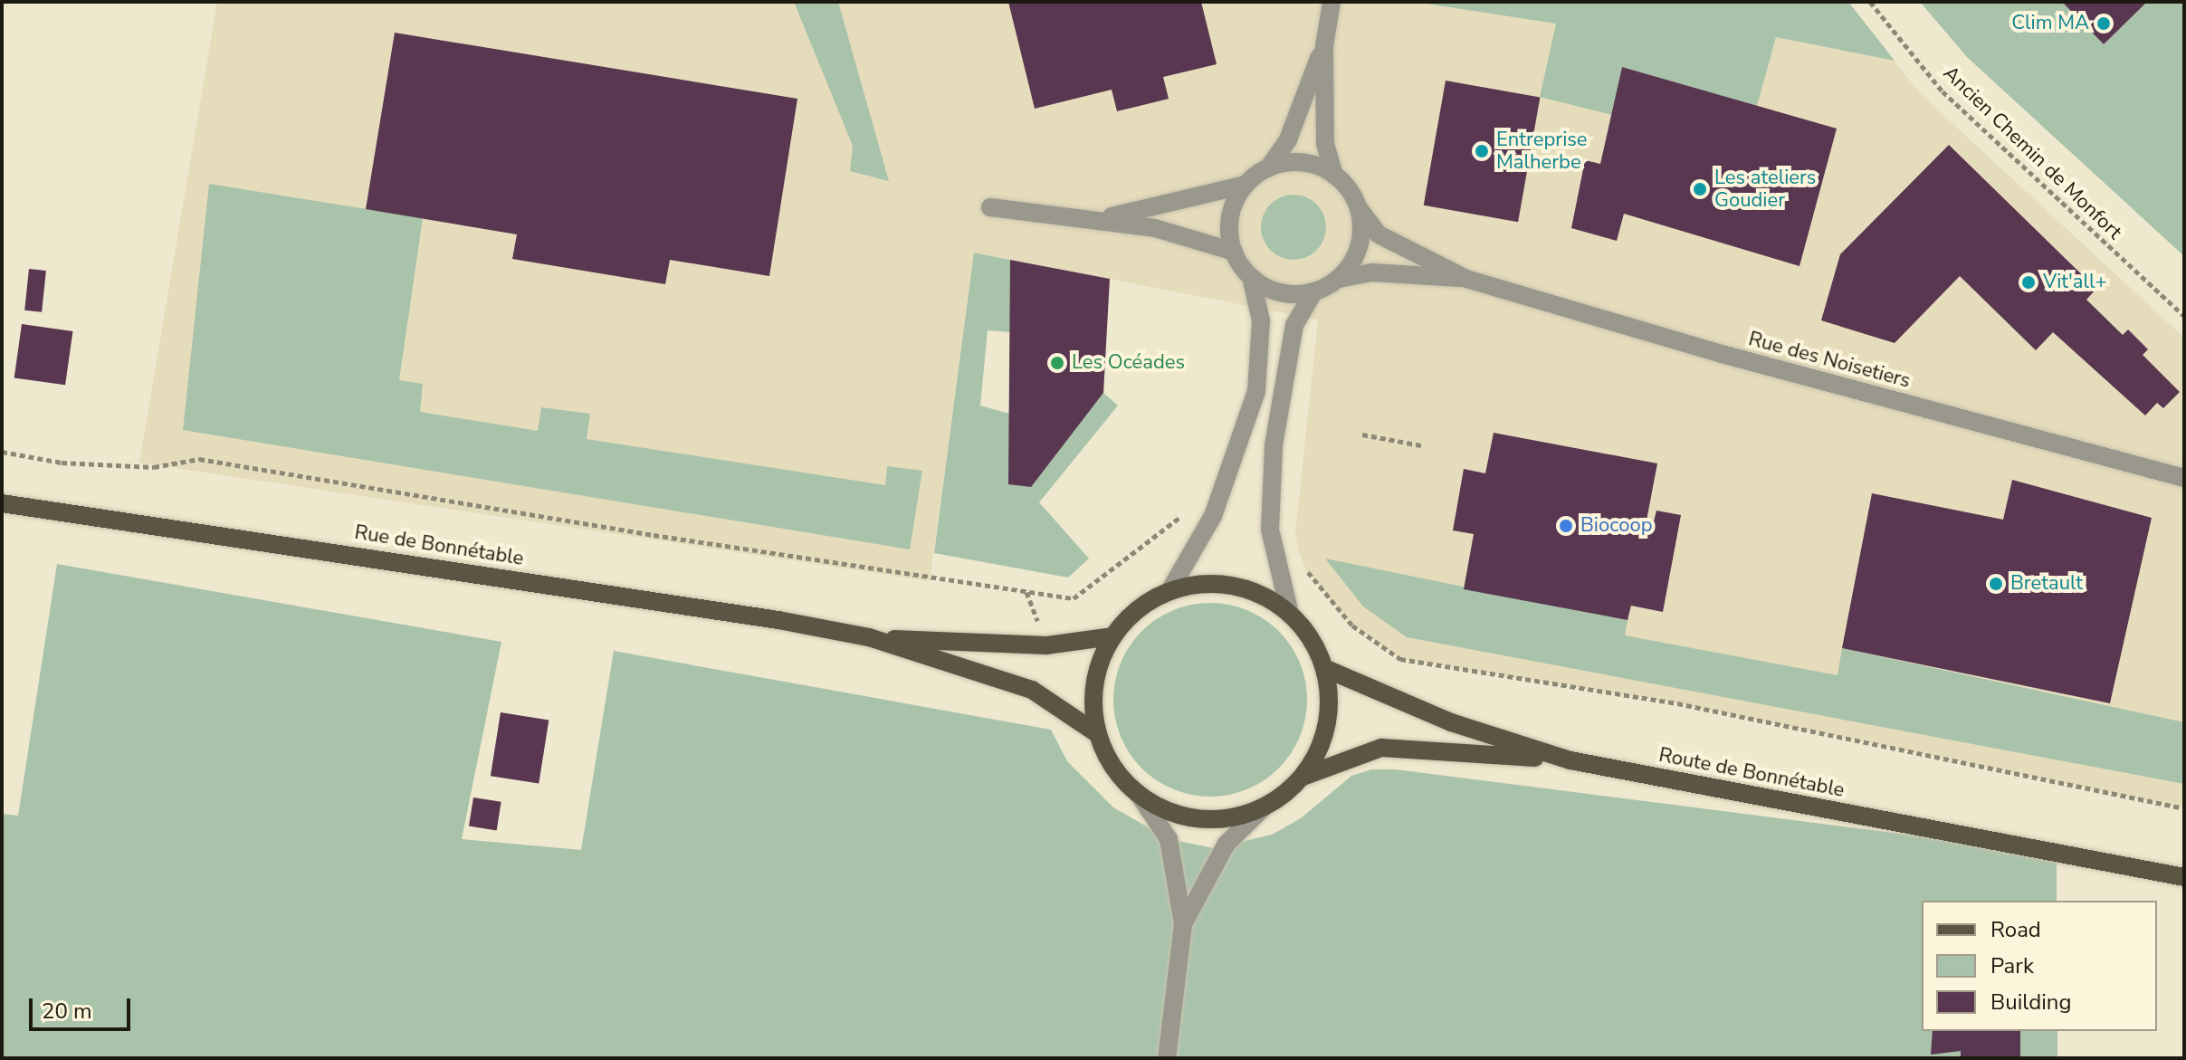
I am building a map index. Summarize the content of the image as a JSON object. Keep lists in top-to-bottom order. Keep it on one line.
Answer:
{"streets":{"main road":["Rue de Bonnétable","Route de Bonnétable"],"street":["Rue des Noisetiers"],"path":["Ancien Chemin de Monfort"]},"places":["Clim MA","Entreprise Malherbe","Les ateliers Goudier","Vit'all+","Les Océades","Biocoop","Bretault"],"legend":["Road","Park","Building"],"scale_bar":"20 m"}
